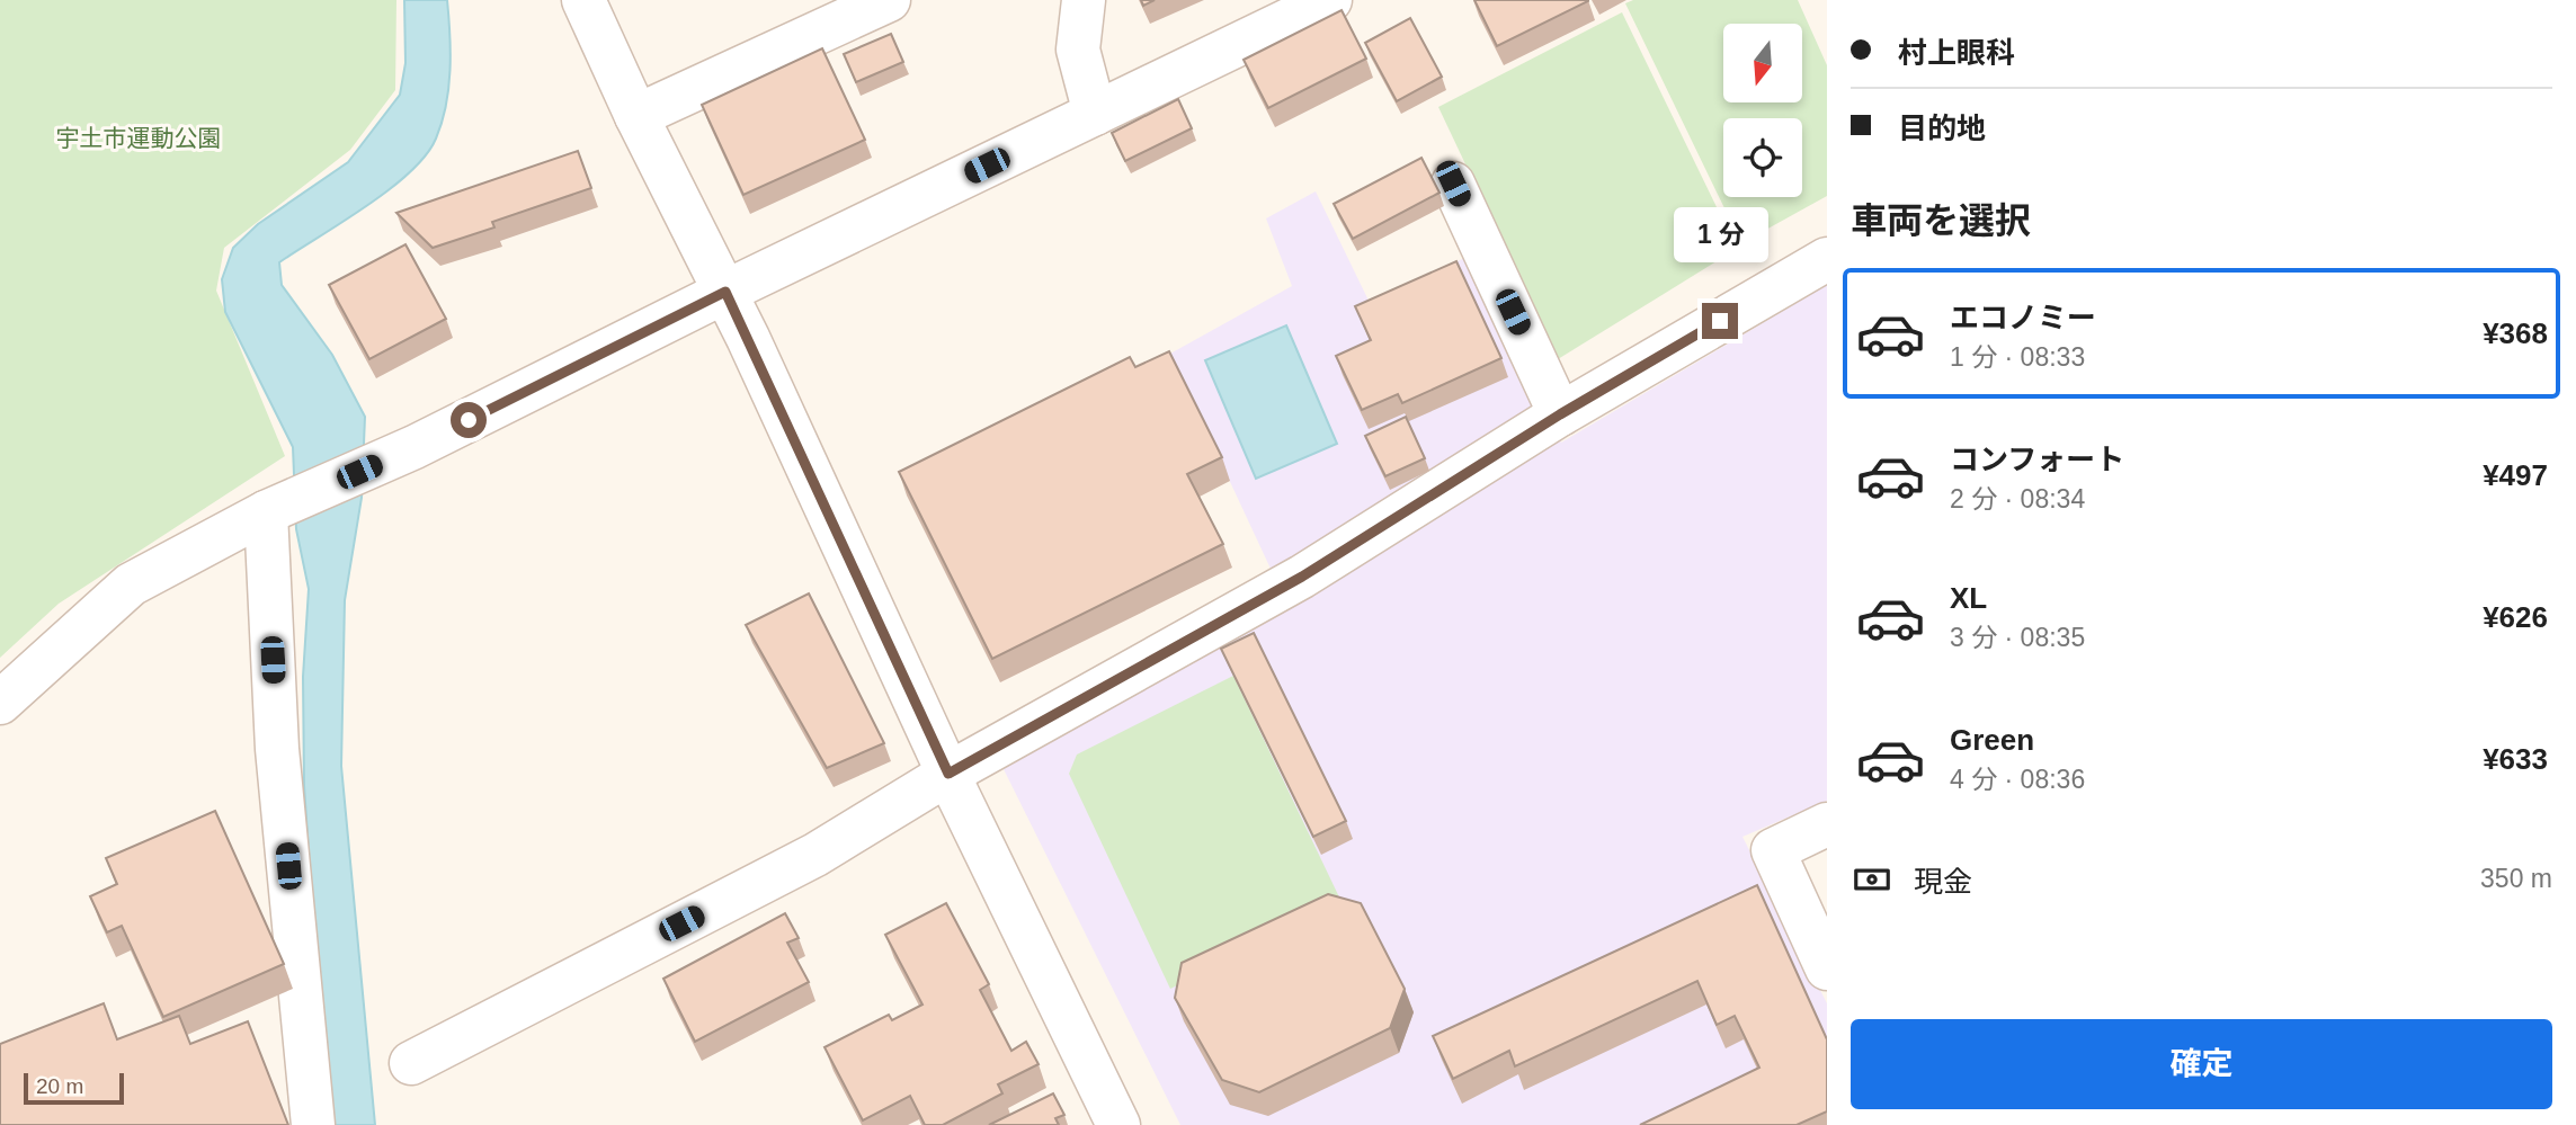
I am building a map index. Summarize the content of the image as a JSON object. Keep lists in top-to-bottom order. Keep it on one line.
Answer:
{"parks":["宇土市運動公園"],"scale_bar":"20 m","north":"bottom","page":{"banner":["村上眼科","目的地"],"heading":"車両を選択","bubble":"1 分","list":[{"name":"エコノミー","note":"1 分 · 08:33","value":"¥368"},{"name":"コンフォート","note":"2 分 · 08:34","value":"¥497"},{"name":"XL","note":"3 分 · 08:35","value":"¥626"},{"name":"Green","note":"4 分 · 08:36","value":"¥633"}],"pay":["現金","350 m"],"buttons":"確定","scale":"20 m"}}
